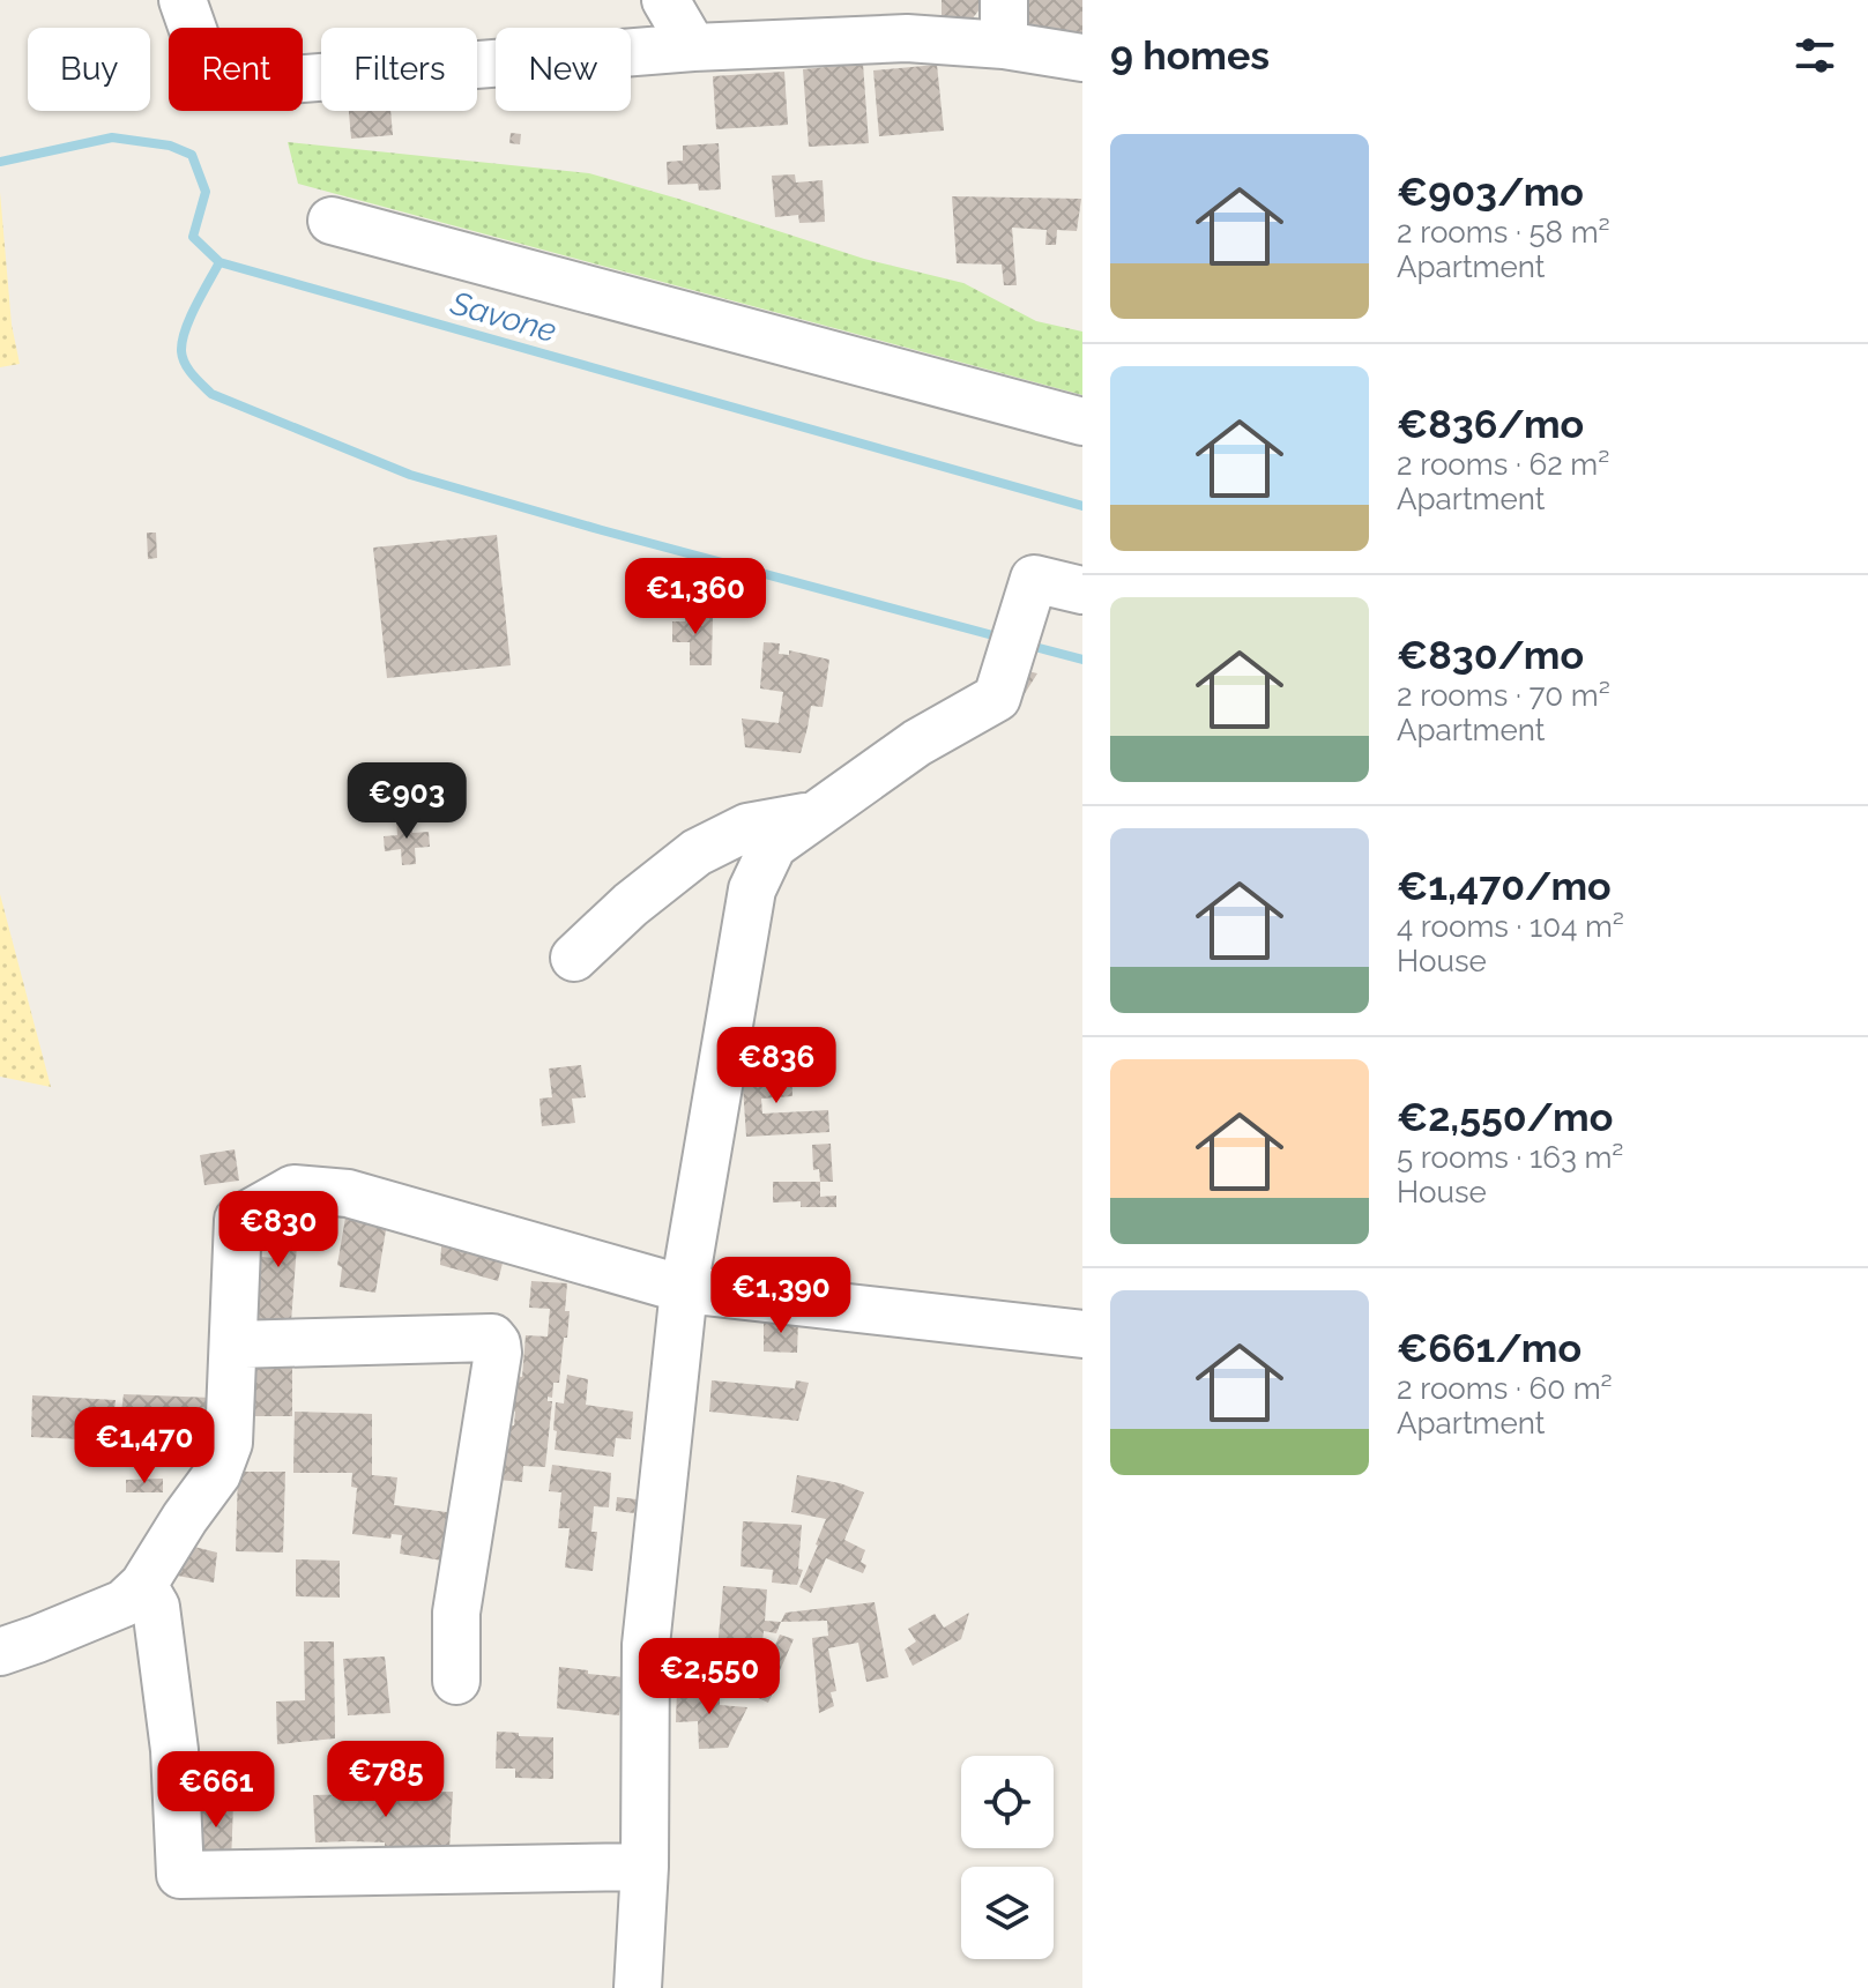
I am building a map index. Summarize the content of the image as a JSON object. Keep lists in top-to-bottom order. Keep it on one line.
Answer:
{"water":["Savone"],"page":{"heading":"9 homes","chip":["Buy","Rent","Filters","New"],"list":[{"name":"€903/mo","note":"2 rooms · 58 m² · Apartment"},{"name":"€836/mo","note":"2 rooms · 62 m² · Apartment"},{"name":"€830/mo","note":"2 rooms · 70 m² · Apartment"},{"name":"€1,470/mo","note":"4 rooms · 104 m² · House"},{"name":"€2,550/mo","note":"5 rooms · 163 m² · House"},{"name":"€661/mo","note":"2 rooms · 60 m² · Apartment"}],"price":["€1,360","€903","€836","€830","€1,390","€1,470","€2,550","€785","€661"]}}
